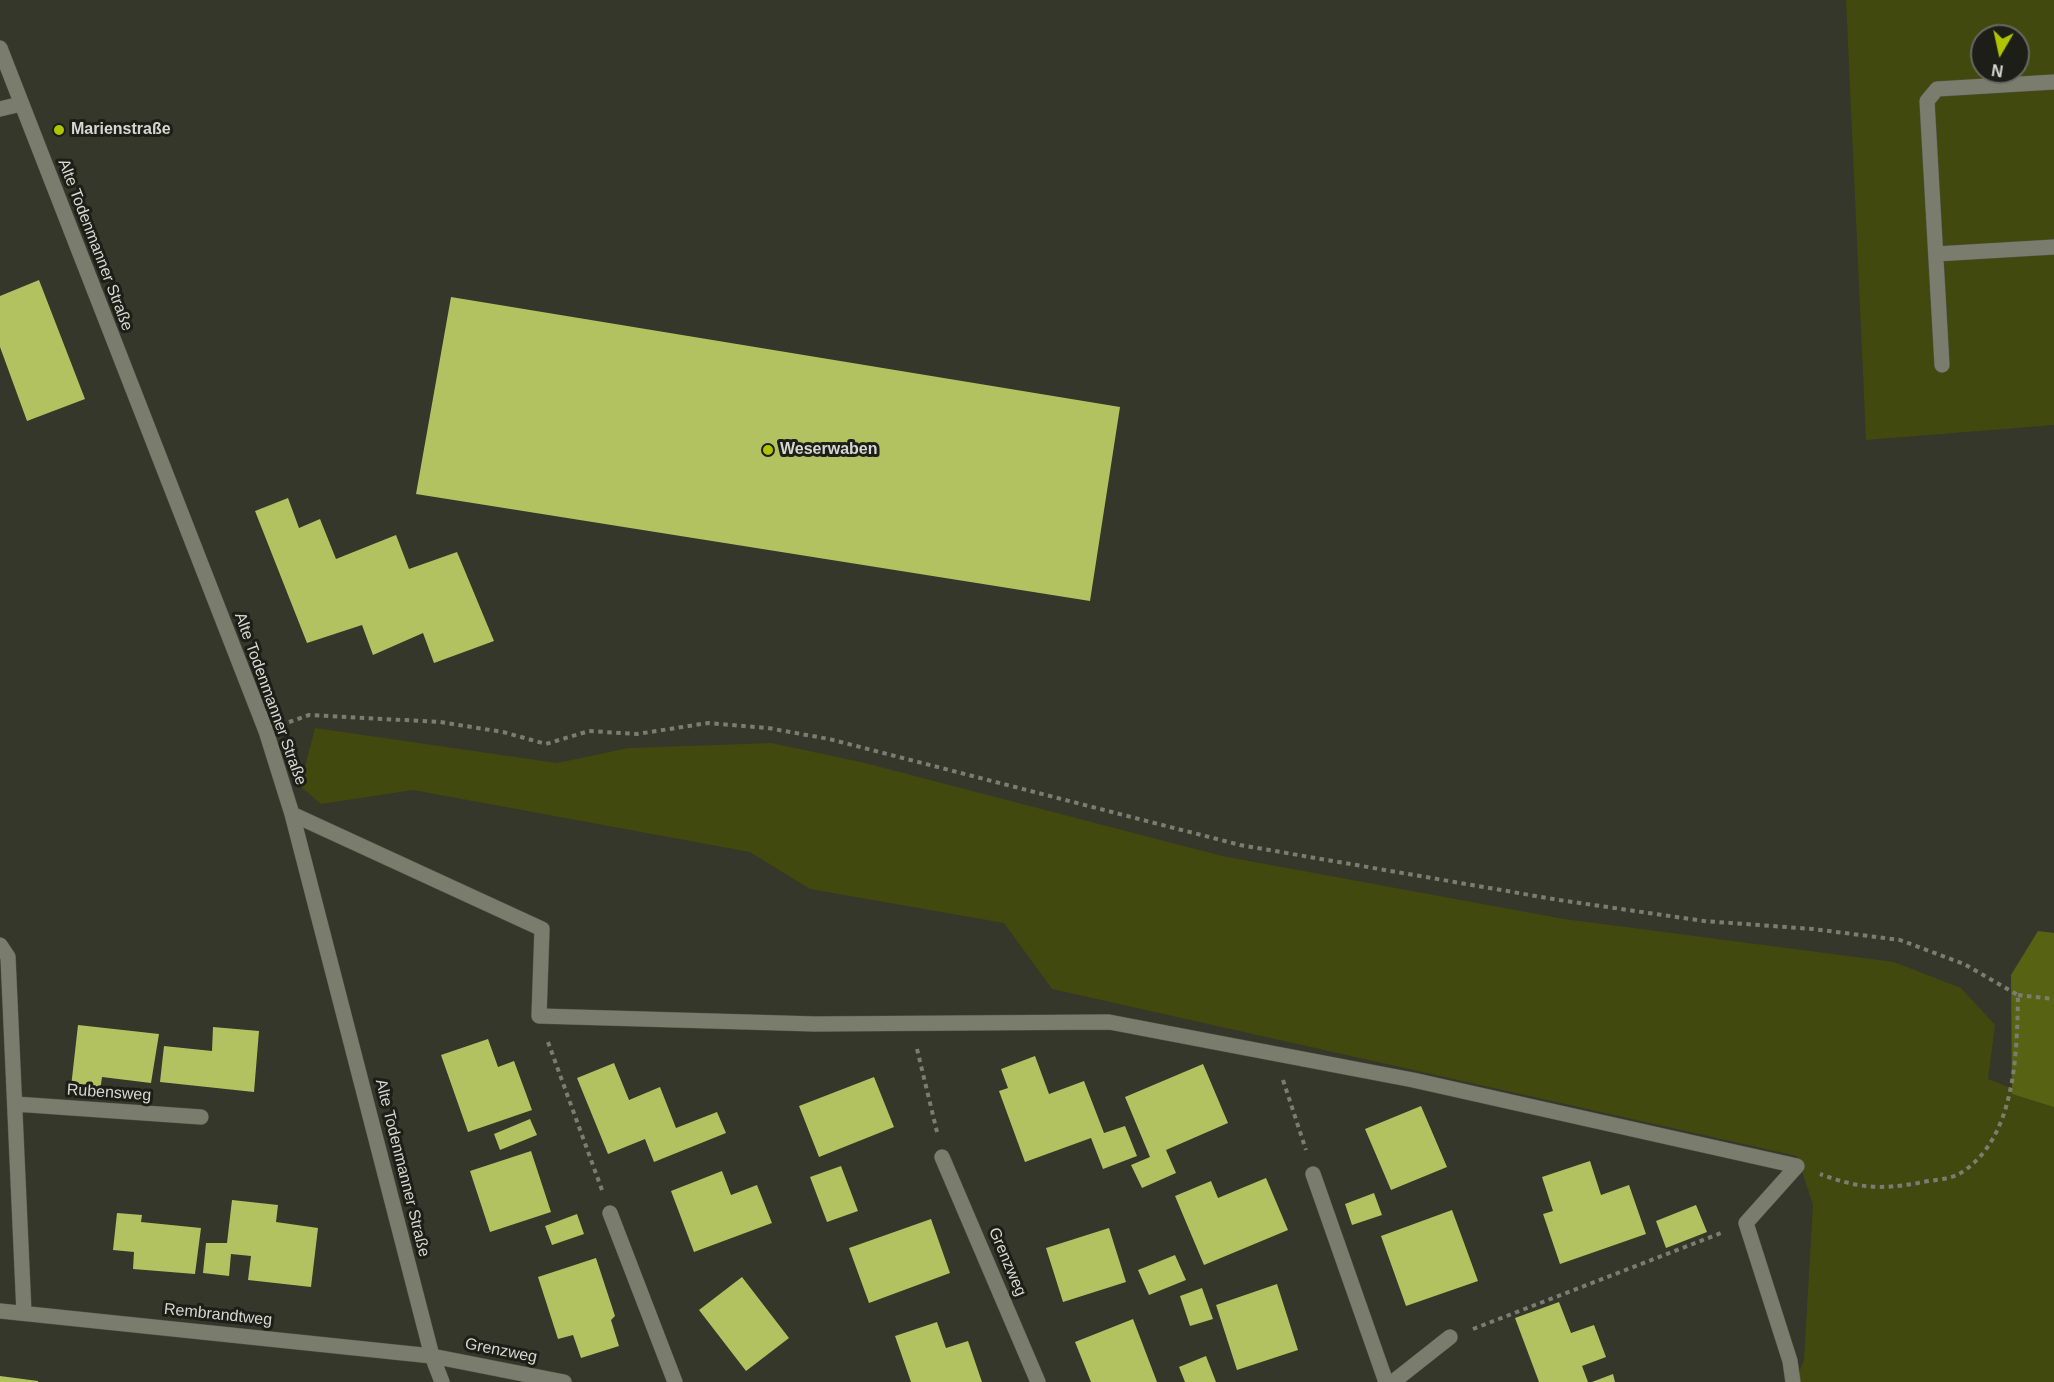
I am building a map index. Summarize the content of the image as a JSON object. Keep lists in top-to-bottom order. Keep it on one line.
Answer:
{"streets":{"street":["Alte Todenmanner Straße","Rubensweg","Grenzweg","Rembrandtweg"]},"crossings":[["Alte Todenmanner Straße","Grenzweg"],["Alte Todenmanner Straße","Rembrandtweg"],["Grenzweg","Rembrandtweg"]],"places":["Marienstraße","Weserwaben"],"north":"bottom"}
